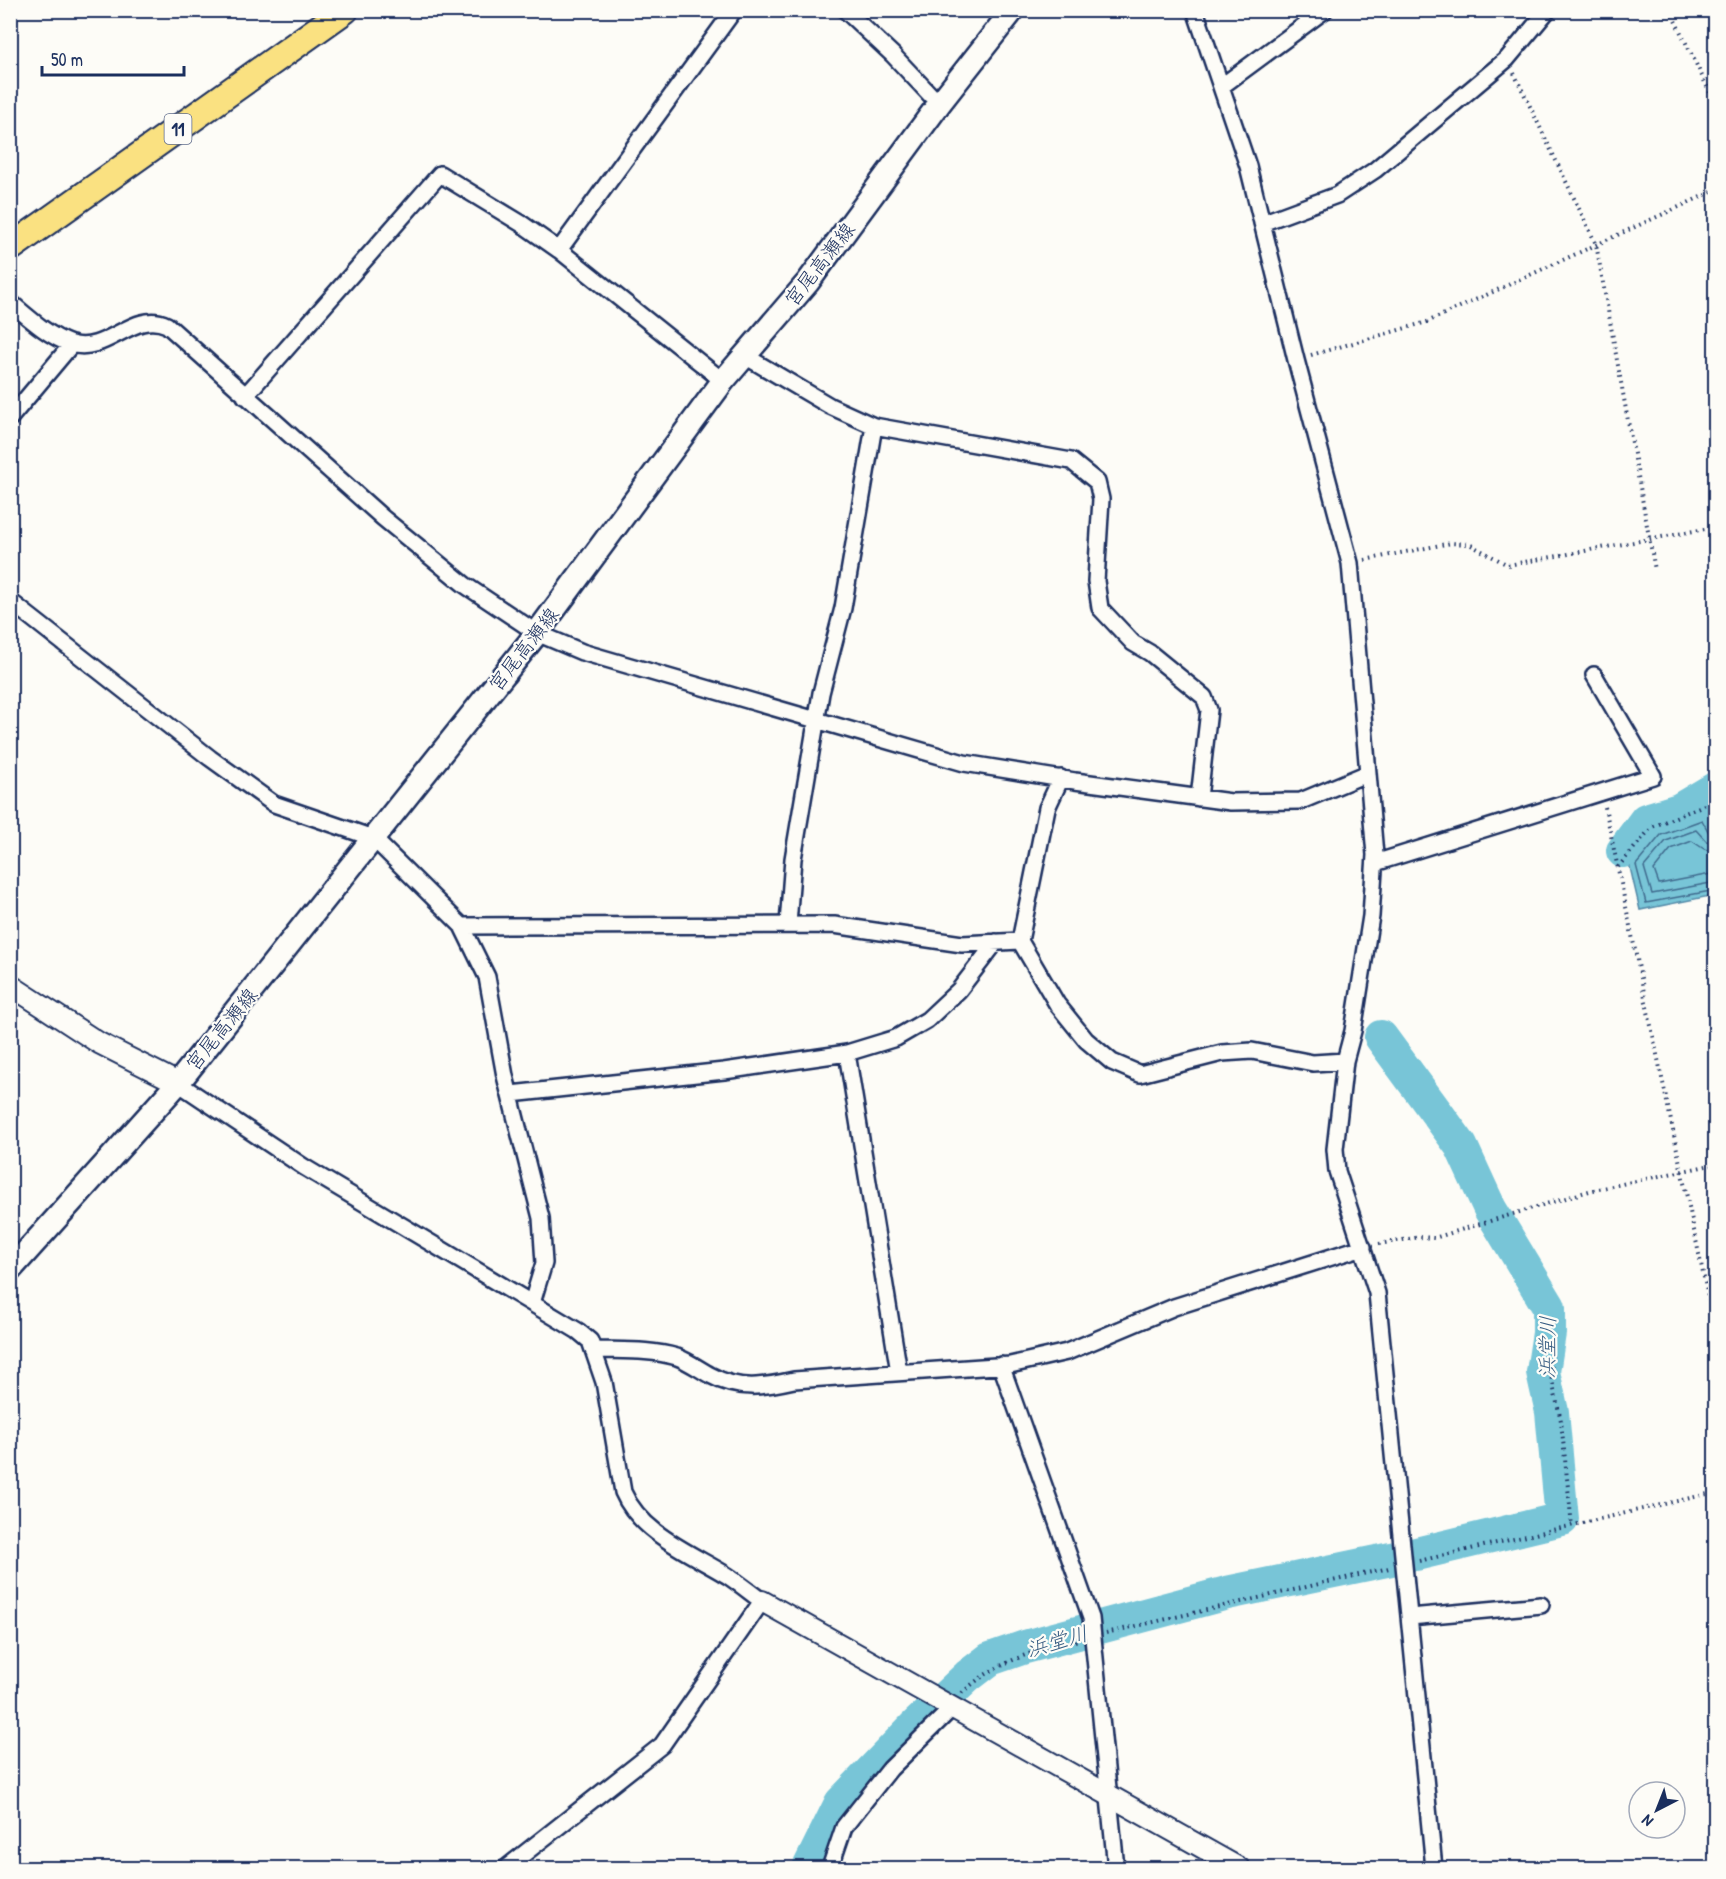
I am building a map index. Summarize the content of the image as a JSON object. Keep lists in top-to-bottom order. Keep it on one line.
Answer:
{"streets":{"highway":["11"],"main road":["宮尾高瀬線"]},"water":["浜堂川"],"scale_bar":"50 m","north":"bottom left"}
